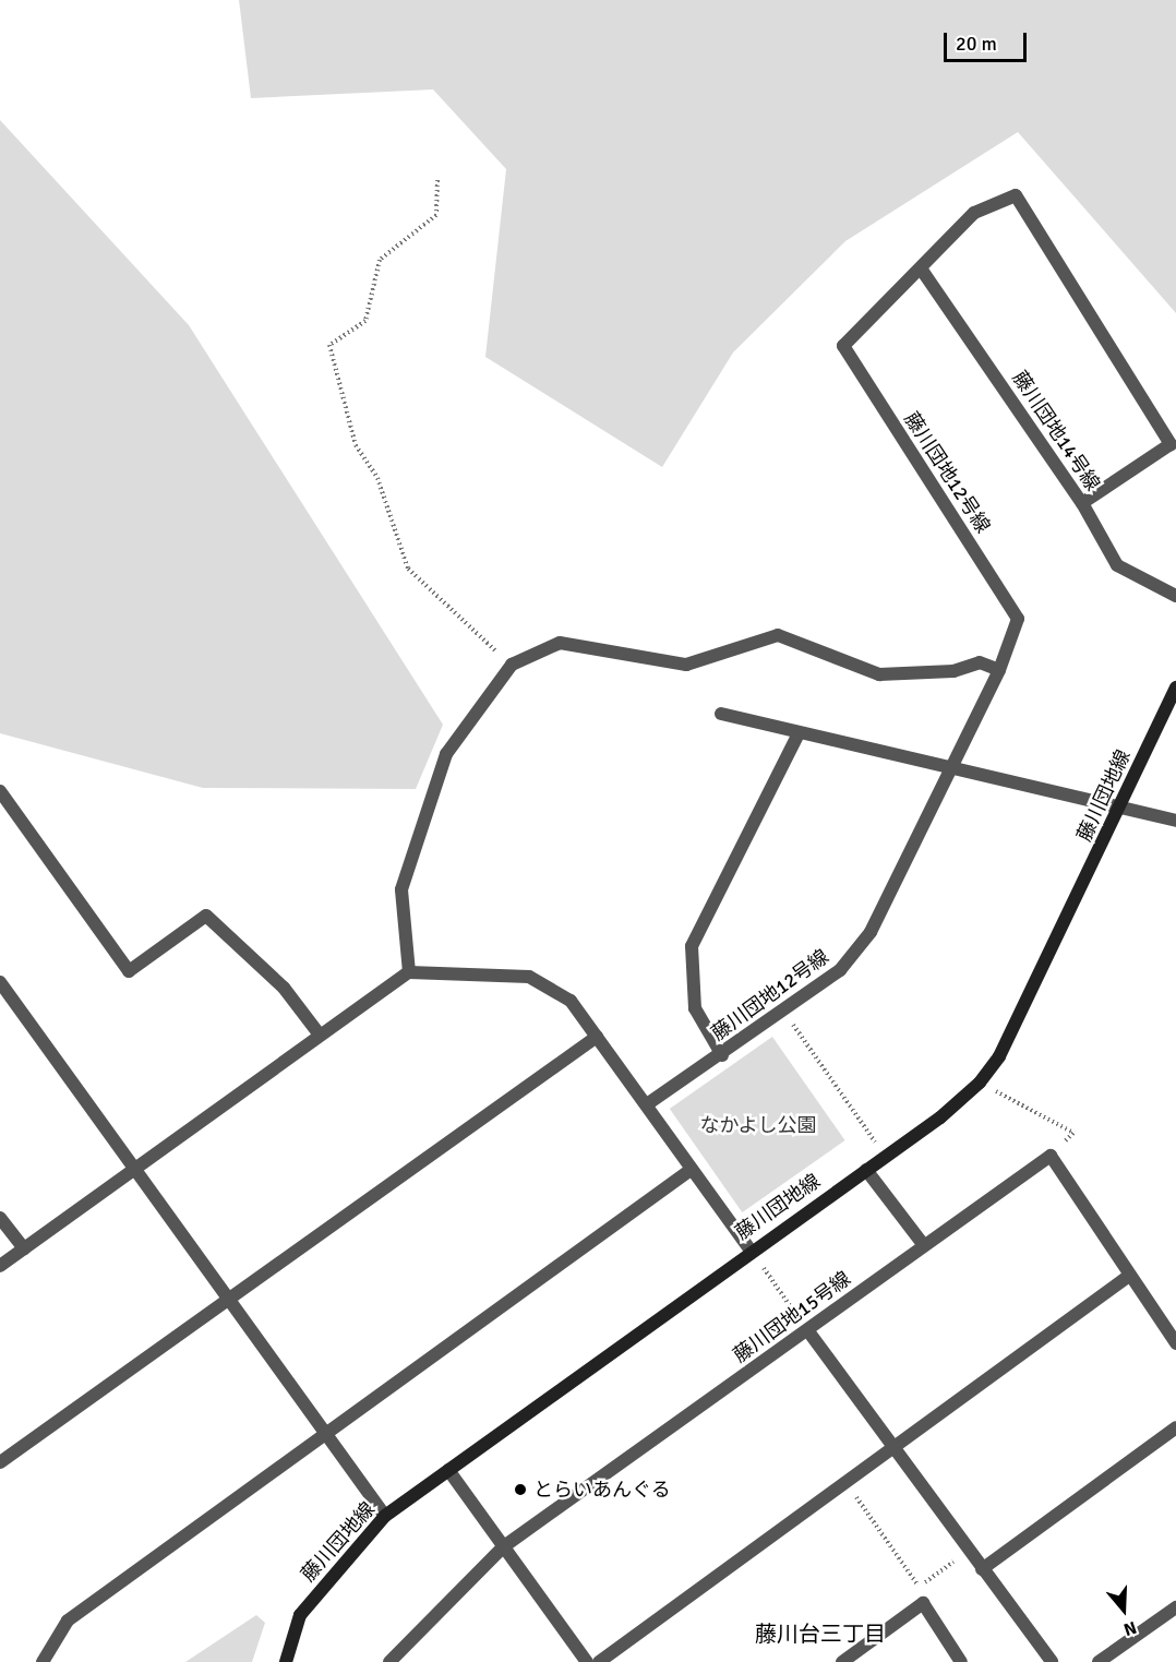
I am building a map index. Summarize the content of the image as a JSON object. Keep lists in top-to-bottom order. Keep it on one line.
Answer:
{"streets":{"street":["藤川団地14号線","藤川団地12号線","藤川団地線","藤川団地15号線"]},"crossings":[["藤川団地14号線","藤川団地12号線"]],"districts":["藤川台三丁目"],"parks":["なかよし公園"],"places":["とらいあんぐる"],"scale_bar":"20 m","north":"bottom"}
